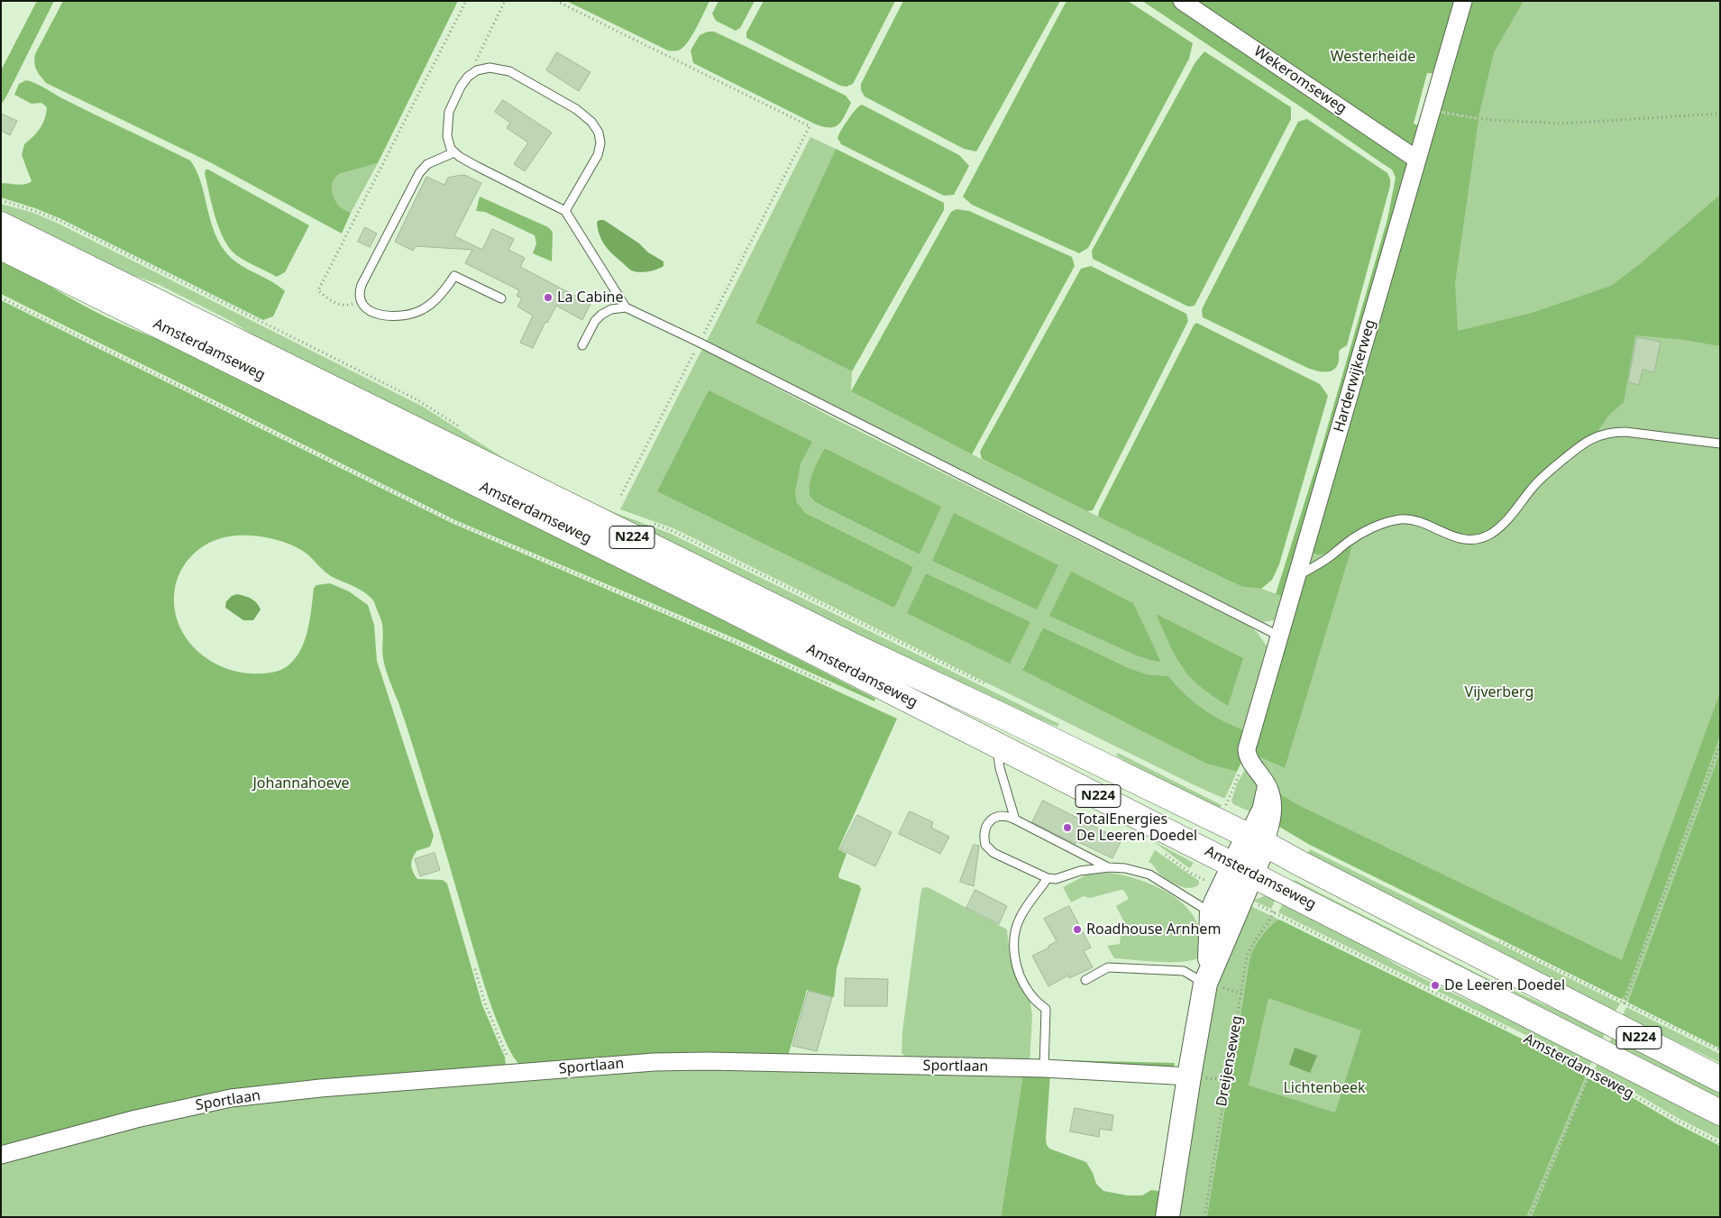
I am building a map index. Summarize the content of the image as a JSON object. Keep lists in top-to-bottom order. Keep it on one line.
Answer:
{"streets":{"main road":["Amsterdamseweg","N224"],"street":["Wekeromseweg","Harderwijkerweg","Sportlaan"],"path":["Dreijenseweg"]},"crossings":[["Wekeromseweg","Harderwijkerweg"],["Amsterdamseweg","Dreijenseweg"]],"parks":["Westerheide","Vijverberg","Johannahoeve","Lichtenbeek"],"places":["La Cabine","TotalEnergies De Leeren Doedel","Roadhouse Arnhem","De Leeren Doedel"]}
